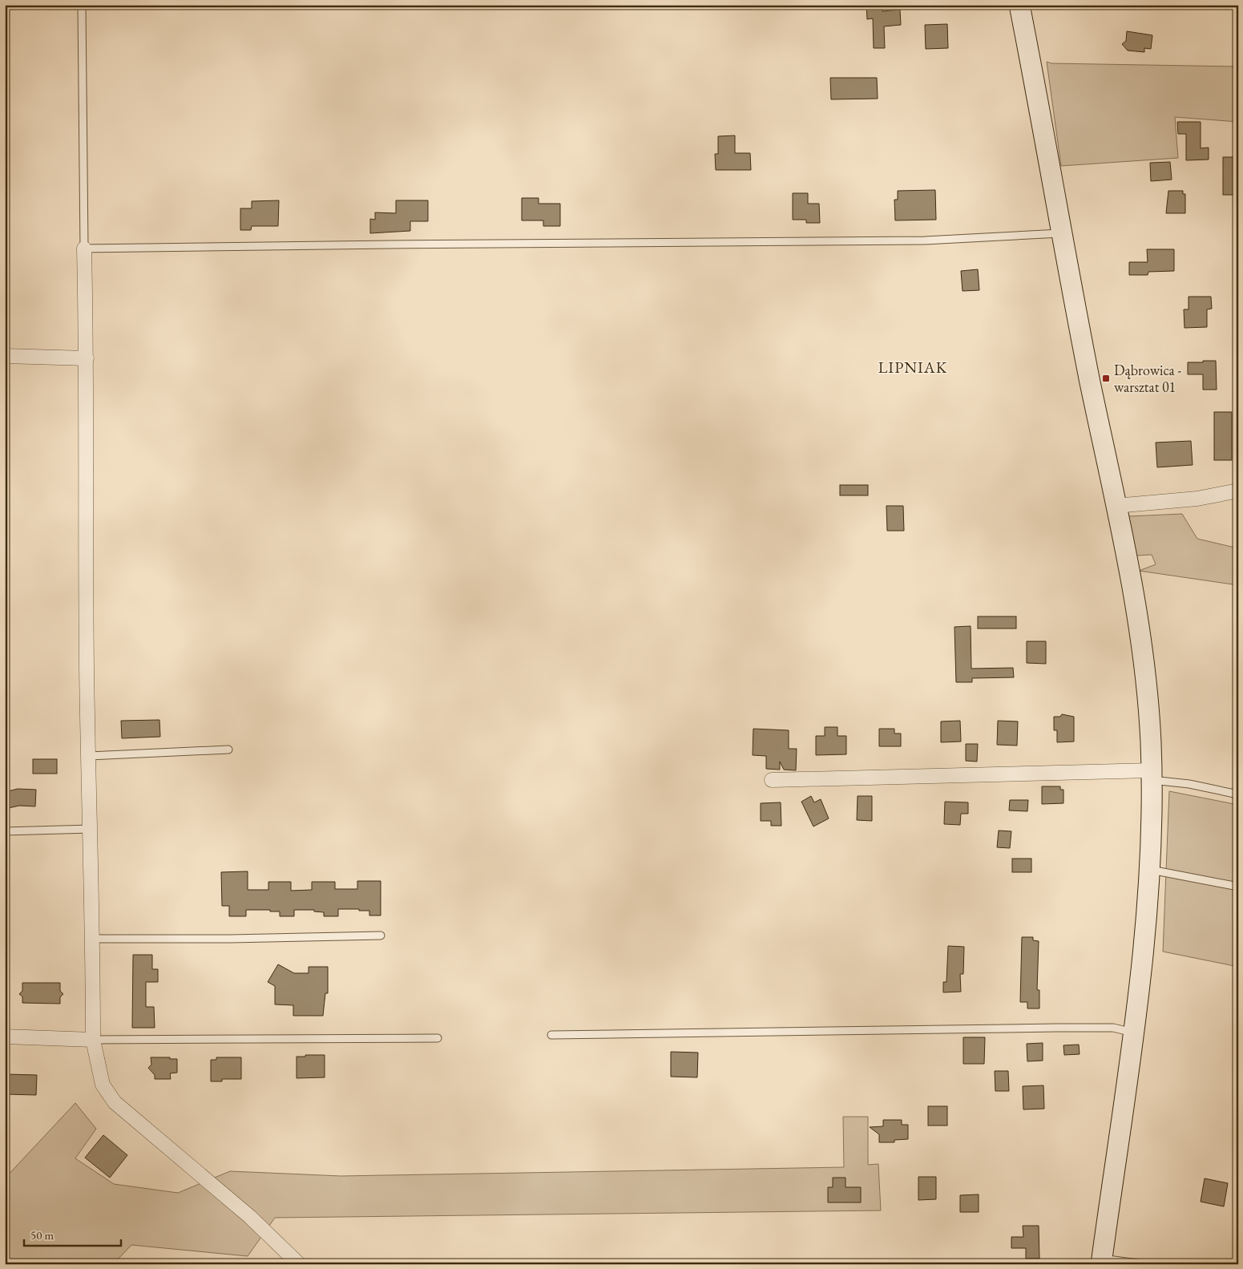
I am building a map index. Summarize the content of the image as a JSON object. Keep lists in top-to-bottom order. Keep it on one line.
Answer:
{"districts":["LIPNIAK"],"places":{"transit":["Dąbrowica - warsztat 01"]},"scale_bar":"50 m"}
